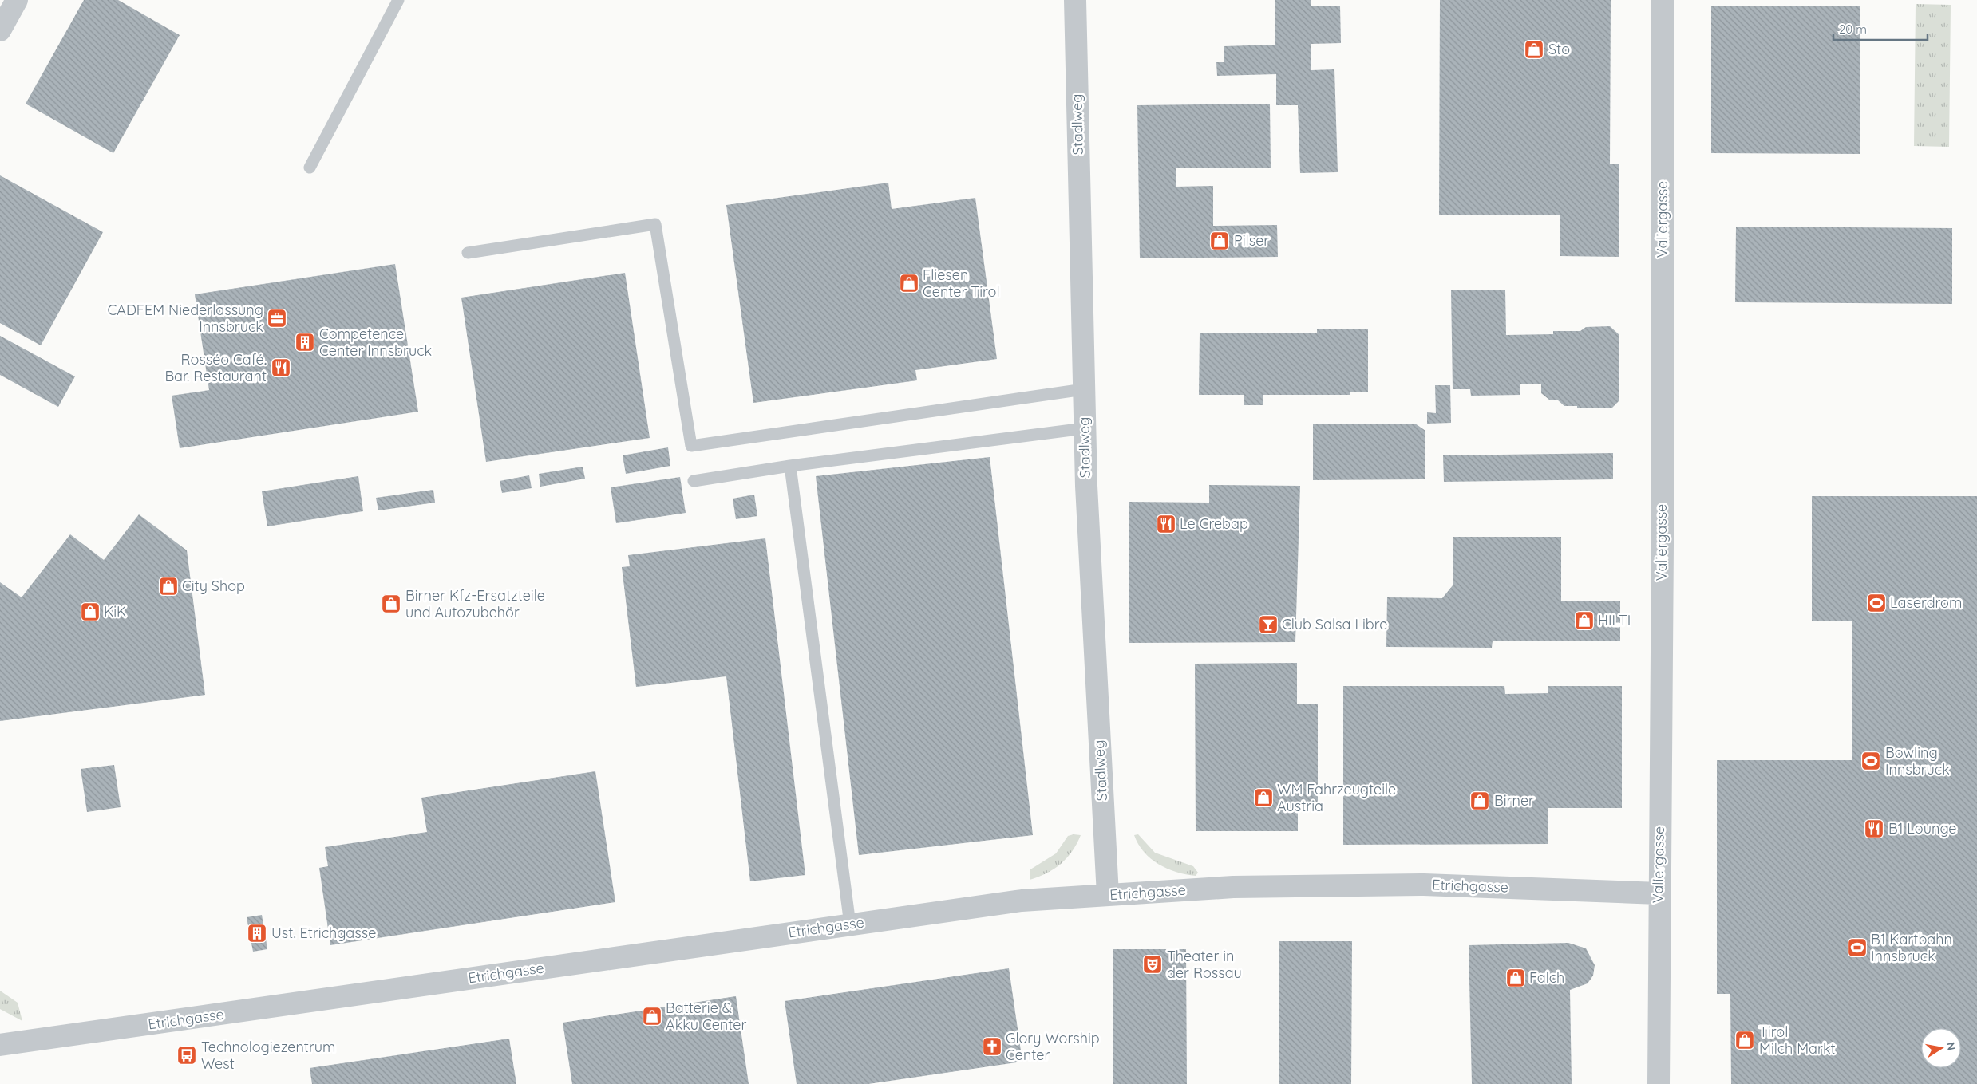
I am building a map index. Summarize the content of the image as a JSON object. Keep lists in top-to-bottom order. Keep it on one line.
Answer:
{"streets":{"street":["Stadlweg","Valiergasse","Etrichgasse"]},"crossings":[["Stadlweg","Etrichgasse"],["Valiergasse","Etrichgasse"]],"places":{"shop":["Sto","Pilser","Fliesen Center Tirol","City Shop","Birner Kfz-Ersatzteile und Autozubehör","KiK","HILTI","WM Fahrzeugteile Austria","Birner","Falch","Batterie & Akku Center","Tirol Milch Markt"],"office":["CADFEM Niederlassung Innsbruck"],"building":["Competence Center Innsbruck","Ust. Etrichgasse"],"restaurant":["Rosséo Café. Bar. Restaurant","Le Crebap","B1 Lounge"],"sports":["Laserdrom","Bowling Innsbruck","B1 Kartbahn Innsbruck"],"bar":["Club Salsa Libre"],"theatre":["Theater in der Rossau"],"church":["Glory Worship Center"],"bus stop":["Technologiezentrum West"]},"scale_bar":"20 m","north":"right"}
